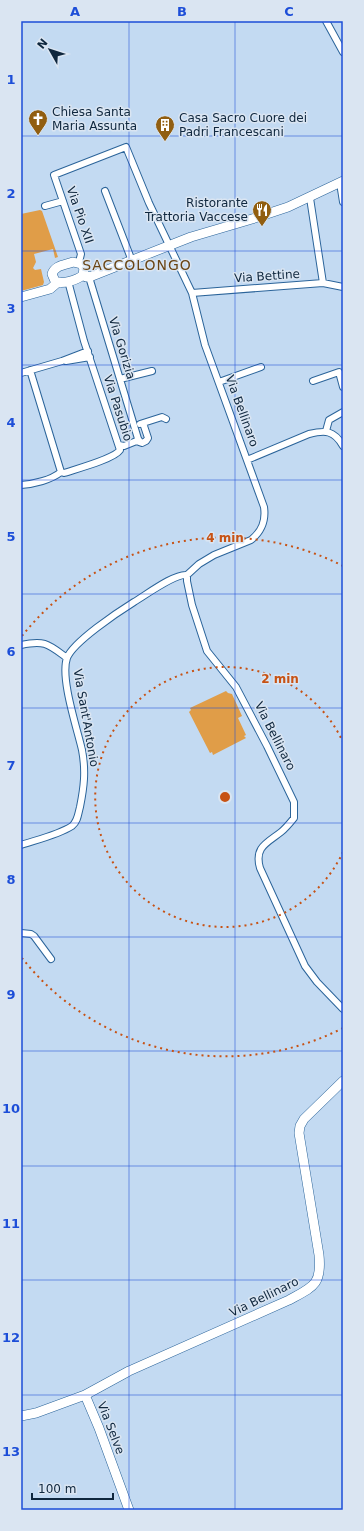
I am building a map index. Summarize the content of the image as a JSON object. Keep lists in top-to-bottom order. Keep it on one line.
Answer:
{"streets":{"street":["Via Pio XII","Via Bettine","Via Gorizia","Via Pasubio","Via Bellinaro","Via Sant'Antonio","Via Selve"]},"crossings":[["Via Pio XII","Via Bellinaro"],["Via Bettine","Via Bellinaro"],["Via Bellinaro","Via Sant'Antonio"],["Via Bellinaro","Via Selve"]],"districts":["SACCOLONGO"],"places":{"church":["Chiesa Santa Maria Assunta"],"building":["Casa Sacro Cuore dei Padri Francescani"],"restaurant":["Ristorante Trattoria Vaccese"]},"scale_bar":"100 m","north":"top left","grid":{"columns":["A","B","C"],"rows":["1","2","3","4","5","6","7","8","9","10","11","12","13"]},"rings":["4 min","2 min"]}
